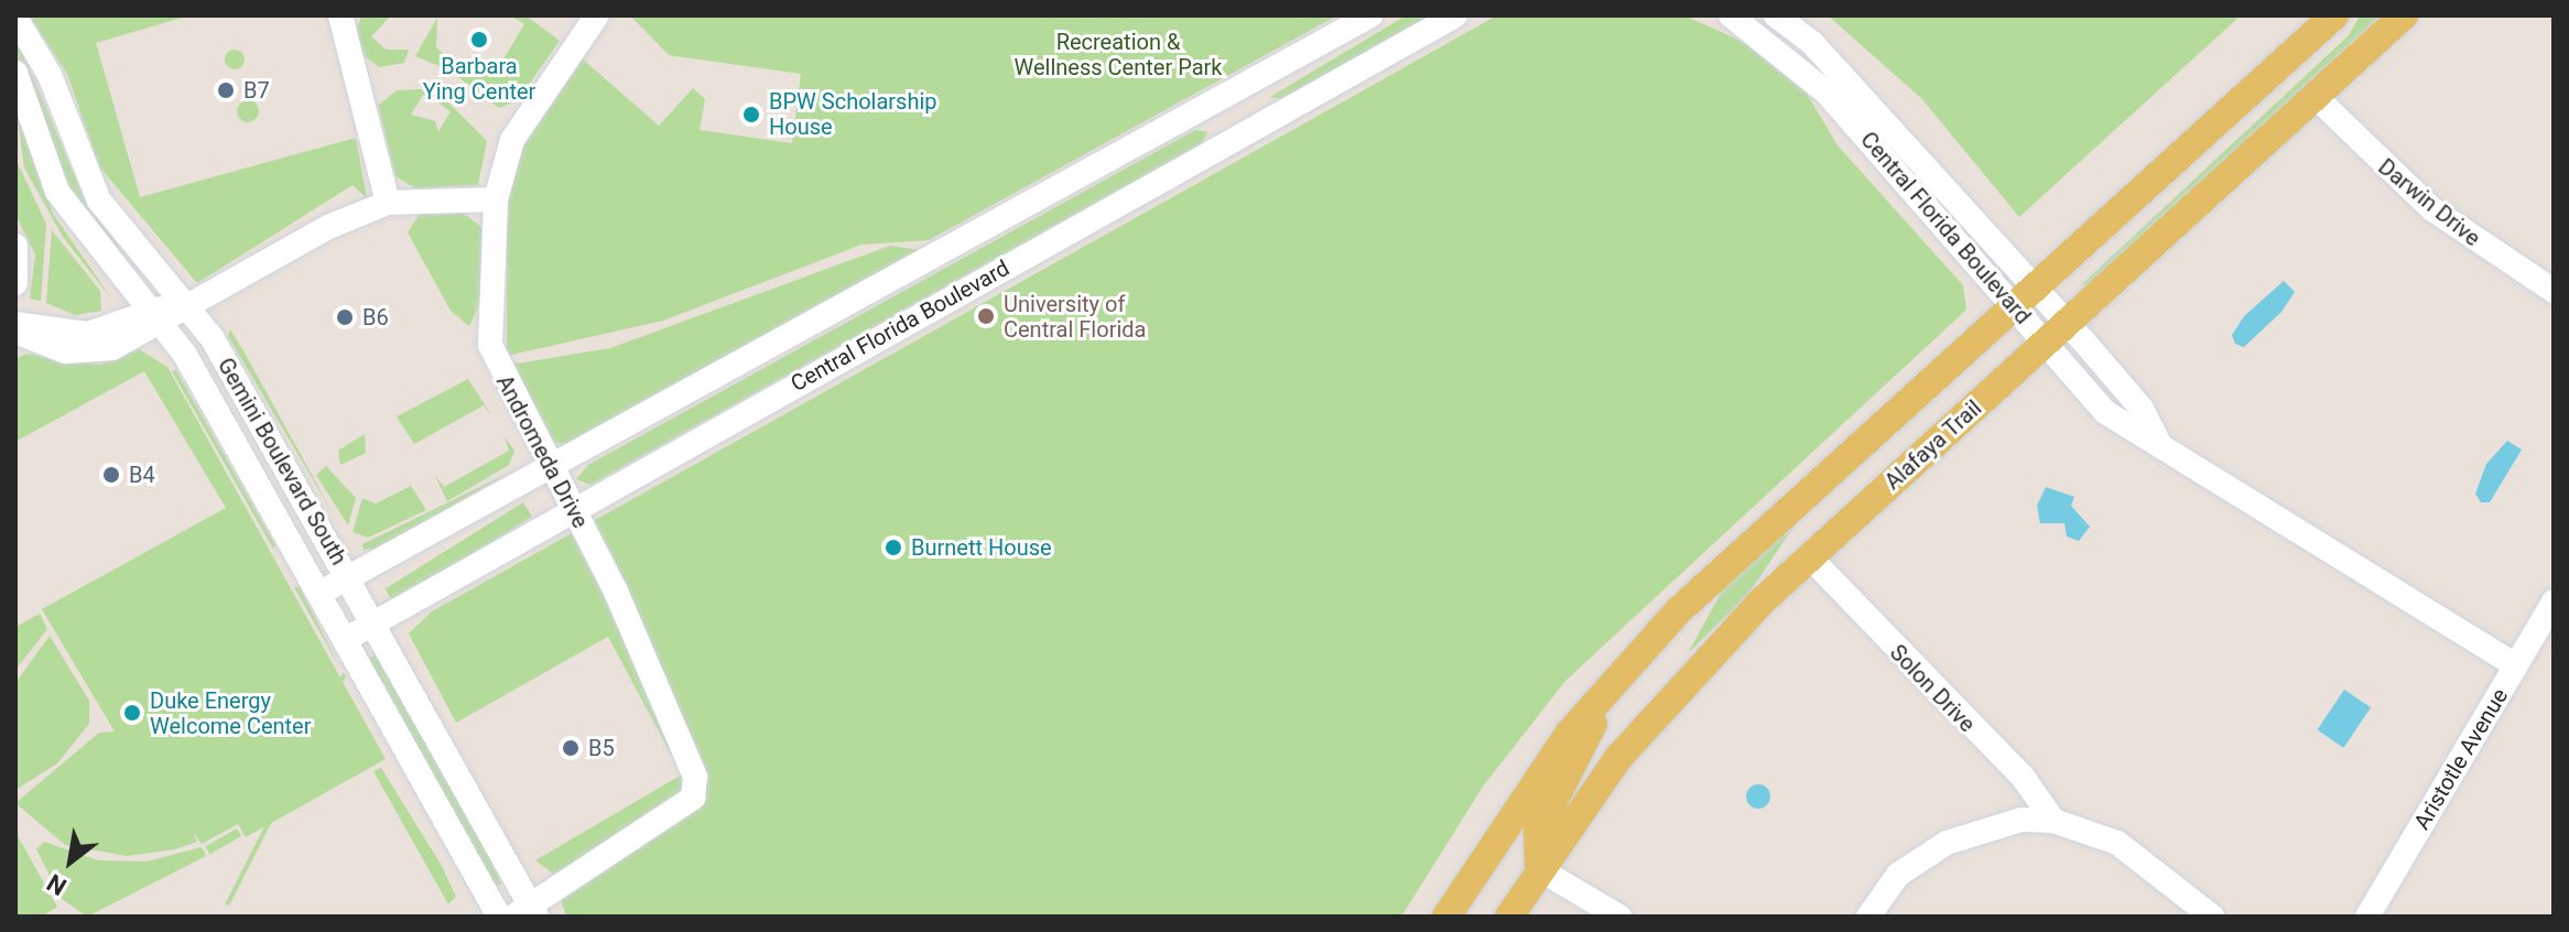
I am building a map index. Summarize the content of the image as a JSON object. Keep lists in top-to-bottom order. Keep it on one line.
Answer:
{"streets":{"main road":["Alafaya Trail"],"street":["Darwin Drive","Central Florida Boulevard","Andromeda Drive","Gemini Boulevard South","Solon Drive","Aristotle Avenue"]},"crossings":[["Darwin Drive","Alafaya Trail"],["Central Florida Boulevard","Alafaya Trail"],["Central Florida Boulevard","Andromeda Drive"],["Central Florida Boulevard","Gemini Boulevard South"],["Central Florida Boulevard","Aristotle Avenue"],["Alafaya Trail","Solon Drive"],["Andromeda Drive","Gemini Boulevard South"]],"parks":["Recreation & Wellness Center Park"],"places":["Barbara Ying Center","B7","BPW Scholarship House","University of Central Florida","B6","B4","Burnett House","Duke Energy Welcome Center","B5"],"north":"bottom left"}
